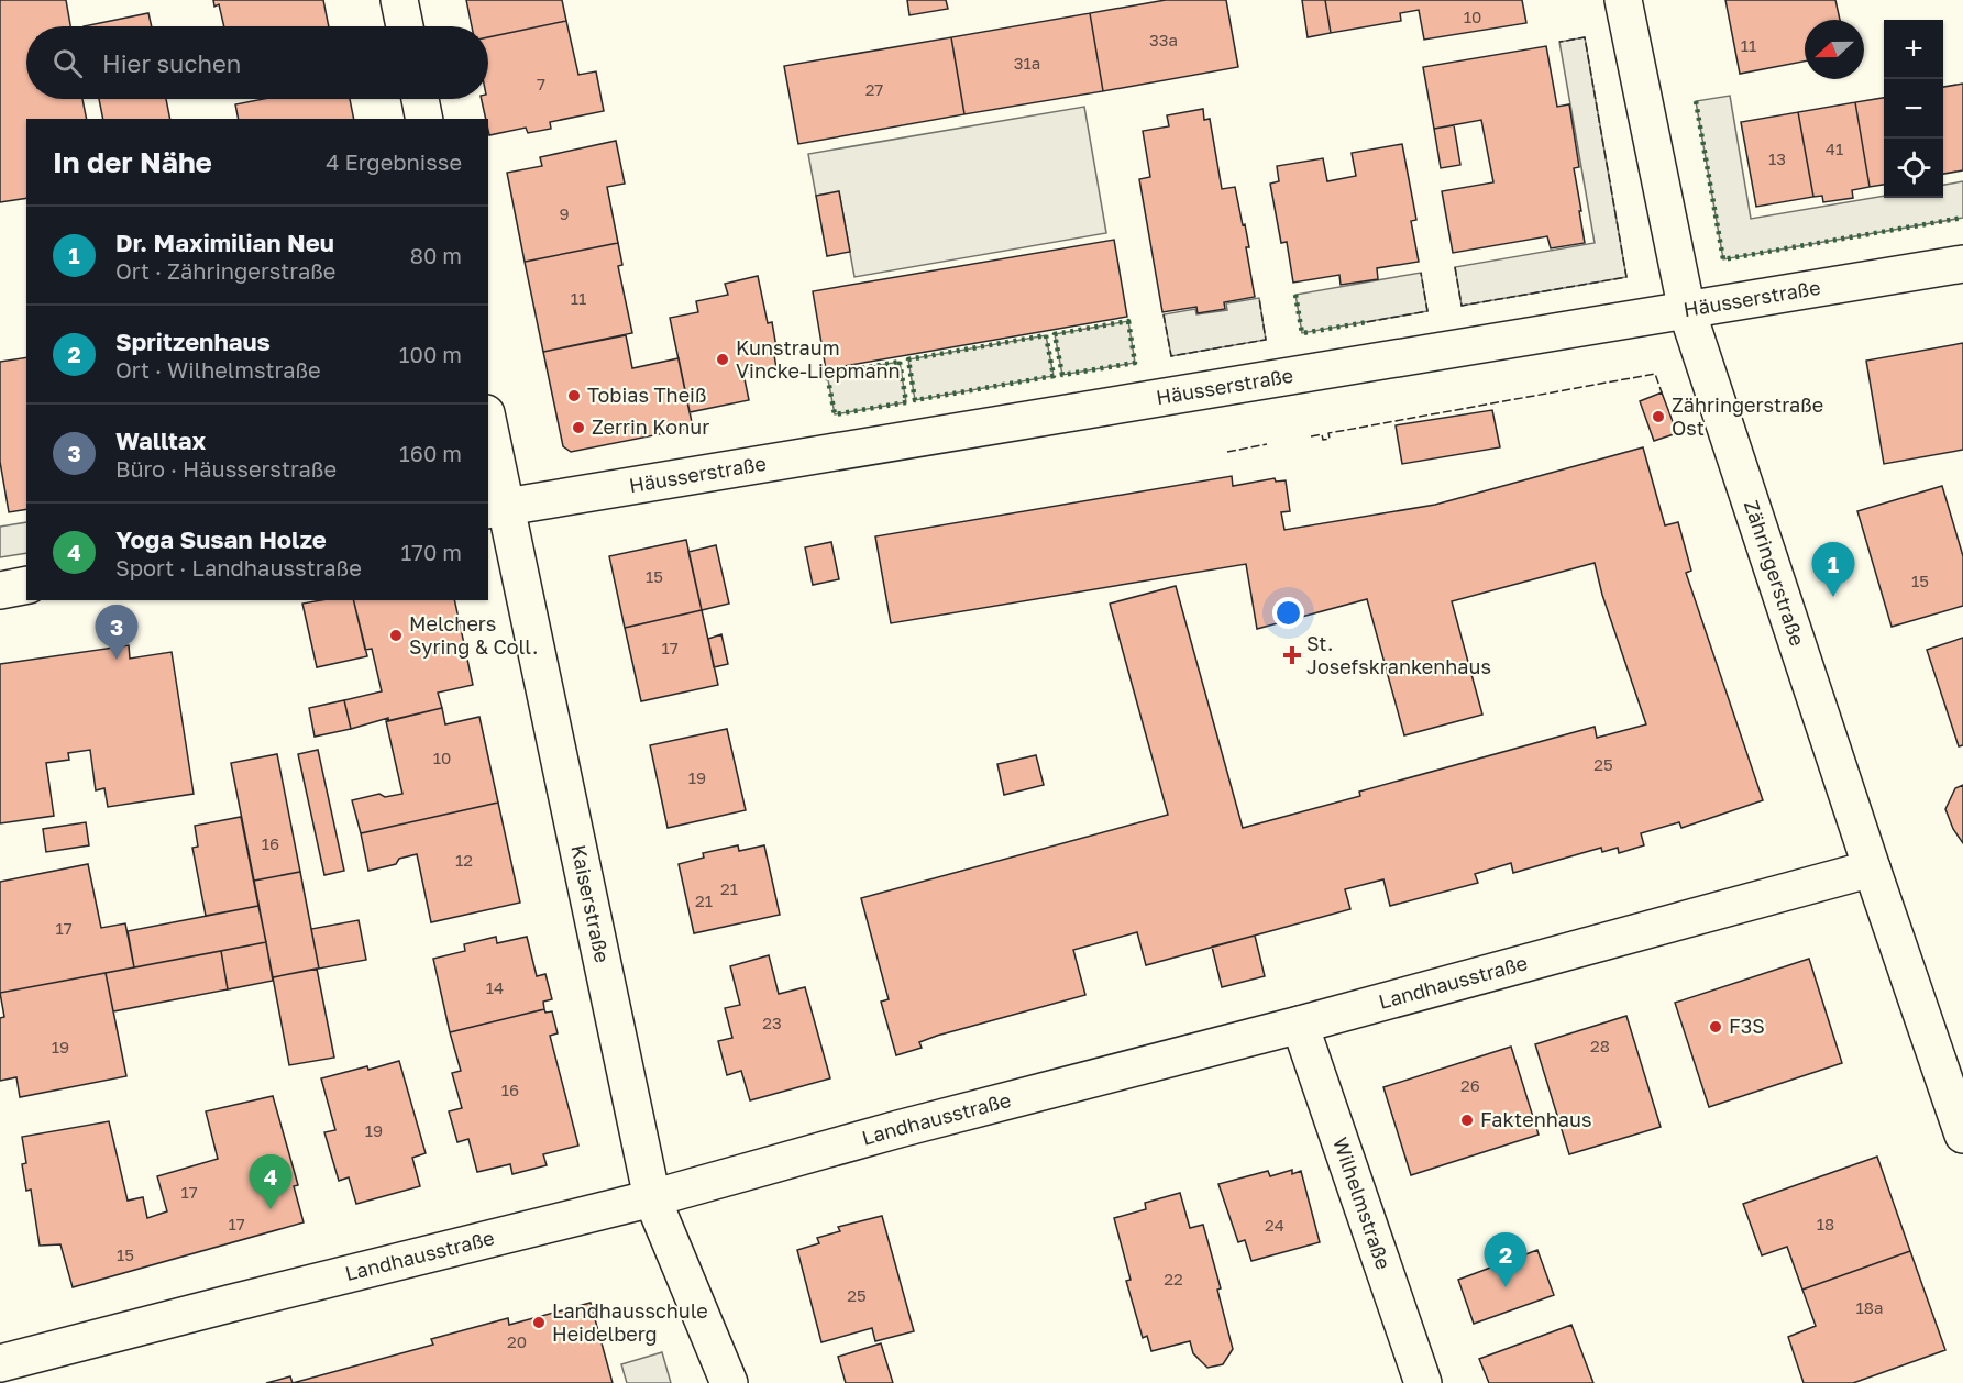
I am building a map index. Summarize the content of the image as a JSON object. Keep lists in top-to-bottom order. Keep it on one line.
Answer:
{"streets":{"street":["Häusserstraße","Zähringerstraße","Kaiserstraße","Landhausstraße","Wilhelmstraße"]},"crossings":[["Häusserstraße","Zähringerstraße"],["Häusserstraße","Kaiserstraße"],["Zähringerstraße","Landhausstraße"],["Kaiserstraße","Landhausstraße"],["Landhausstraße","Wilhelmstraße"]],"places":{"other":["Kunstraum Vincke-Liepmann","Tobias Theiß","Zähringerstraße Ost","Zerrin Konur","Melchers Syring & Coll.","F3S","Faktenhaus","Landhausschule Heidelberg"],"health":["St. Josefskrankenhaus"]},"house_numbers":["10","33a","11","31a","7","27","41","13","9","11","15","15","17","10","25","19","16","12","21","21","17","14","23","28","19","26","16","19","17","17","18","24","15","22","25","18a","20"],"north":"left","page":{"map_buttons":["+","−"],"search":"Hier suchen","heading":["In der Nähe","4 Ergebnisse"],"list":[{"mark":"1","name":"Dr. Maximilian Neu","note":"Ort · Zähringerstraße","value":"80 m"},{"mark":"2","name":"Spritzenhaus","note":"Ort · Wilhelmstraße","value":"100 m"},{"mark":"3","name":"Walltax","note":"Büro · Häusserstraße","value":"160 m"},{"mark":"4","name":"Yoga Susan Holze","note":"Sport · Landhausstraße","value":"170 m"}],"pins":["1","3","4","2"]}}
